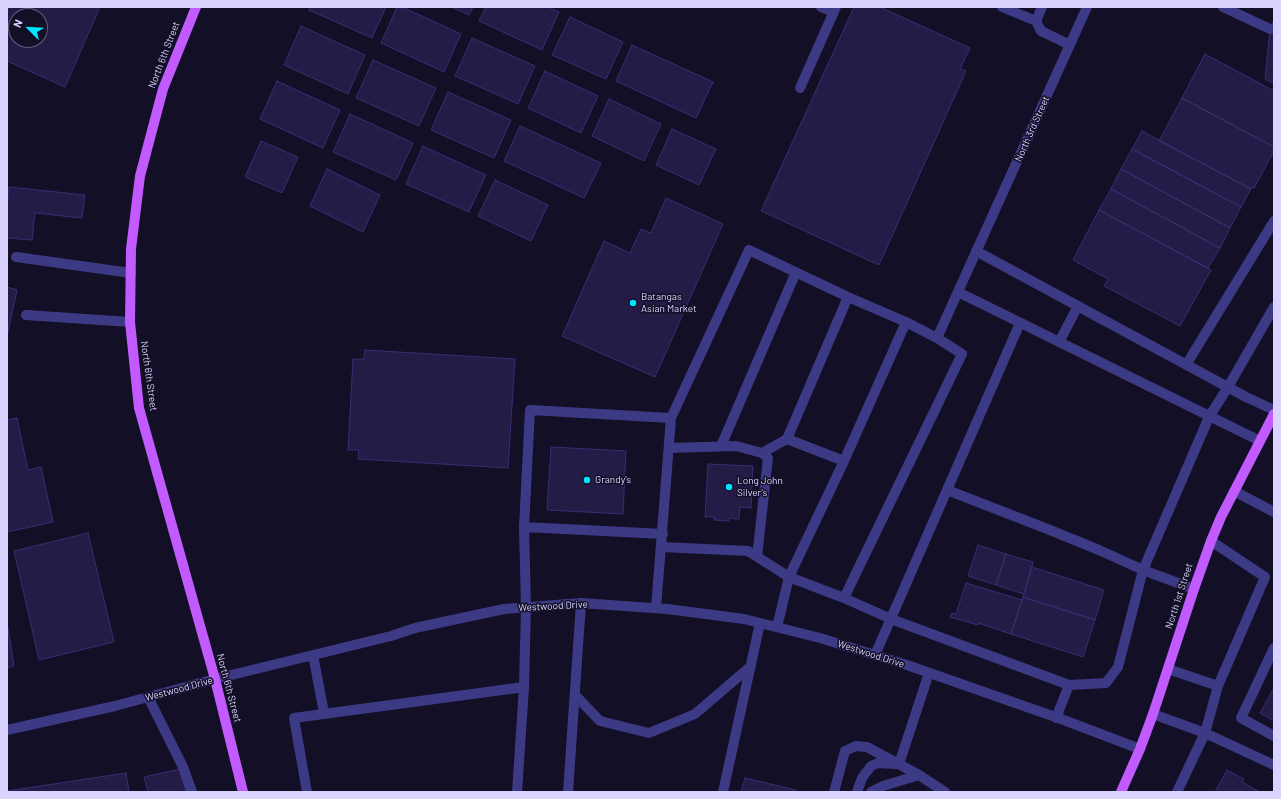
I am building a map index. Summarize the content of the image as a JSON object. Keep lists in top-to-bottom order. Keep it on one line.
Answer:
{"streets":{"main road":["North 6th Street","North 1st Street"],"street":["North 3rd Street","Westwood Drive"]},"crossings":[["North 6th Street","Westwood Drive"],["North 1st Street","Westwood Drive"]],"places":["Batangas Asian Market","Grandy's","Long John Silver's"],"north":"top left"}
